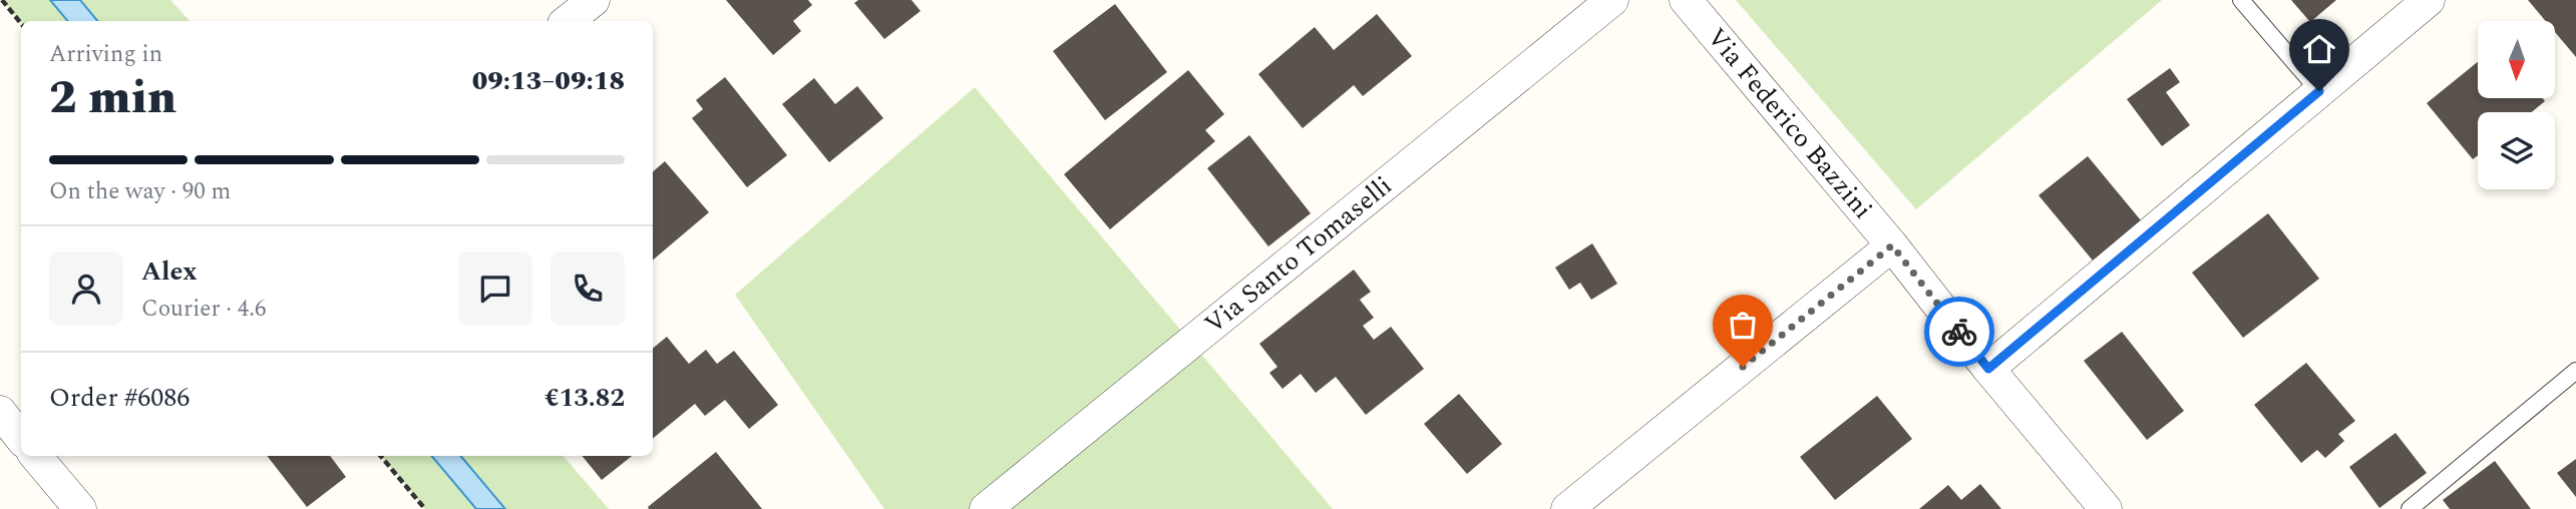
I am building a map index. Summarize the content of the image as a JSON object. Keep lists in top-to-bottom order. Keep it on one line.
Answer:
{"streets":{"street":["Via Federico Bazzini","Via Santo Tomaselli"]},"north":"bottom","page":{"heading":["2 min","Arriving in","09:13–09:18"],"panel":["Alex","Courier · 4.6","Order #6086","€13.82"],"bar":"On the way · 90 m"}}
